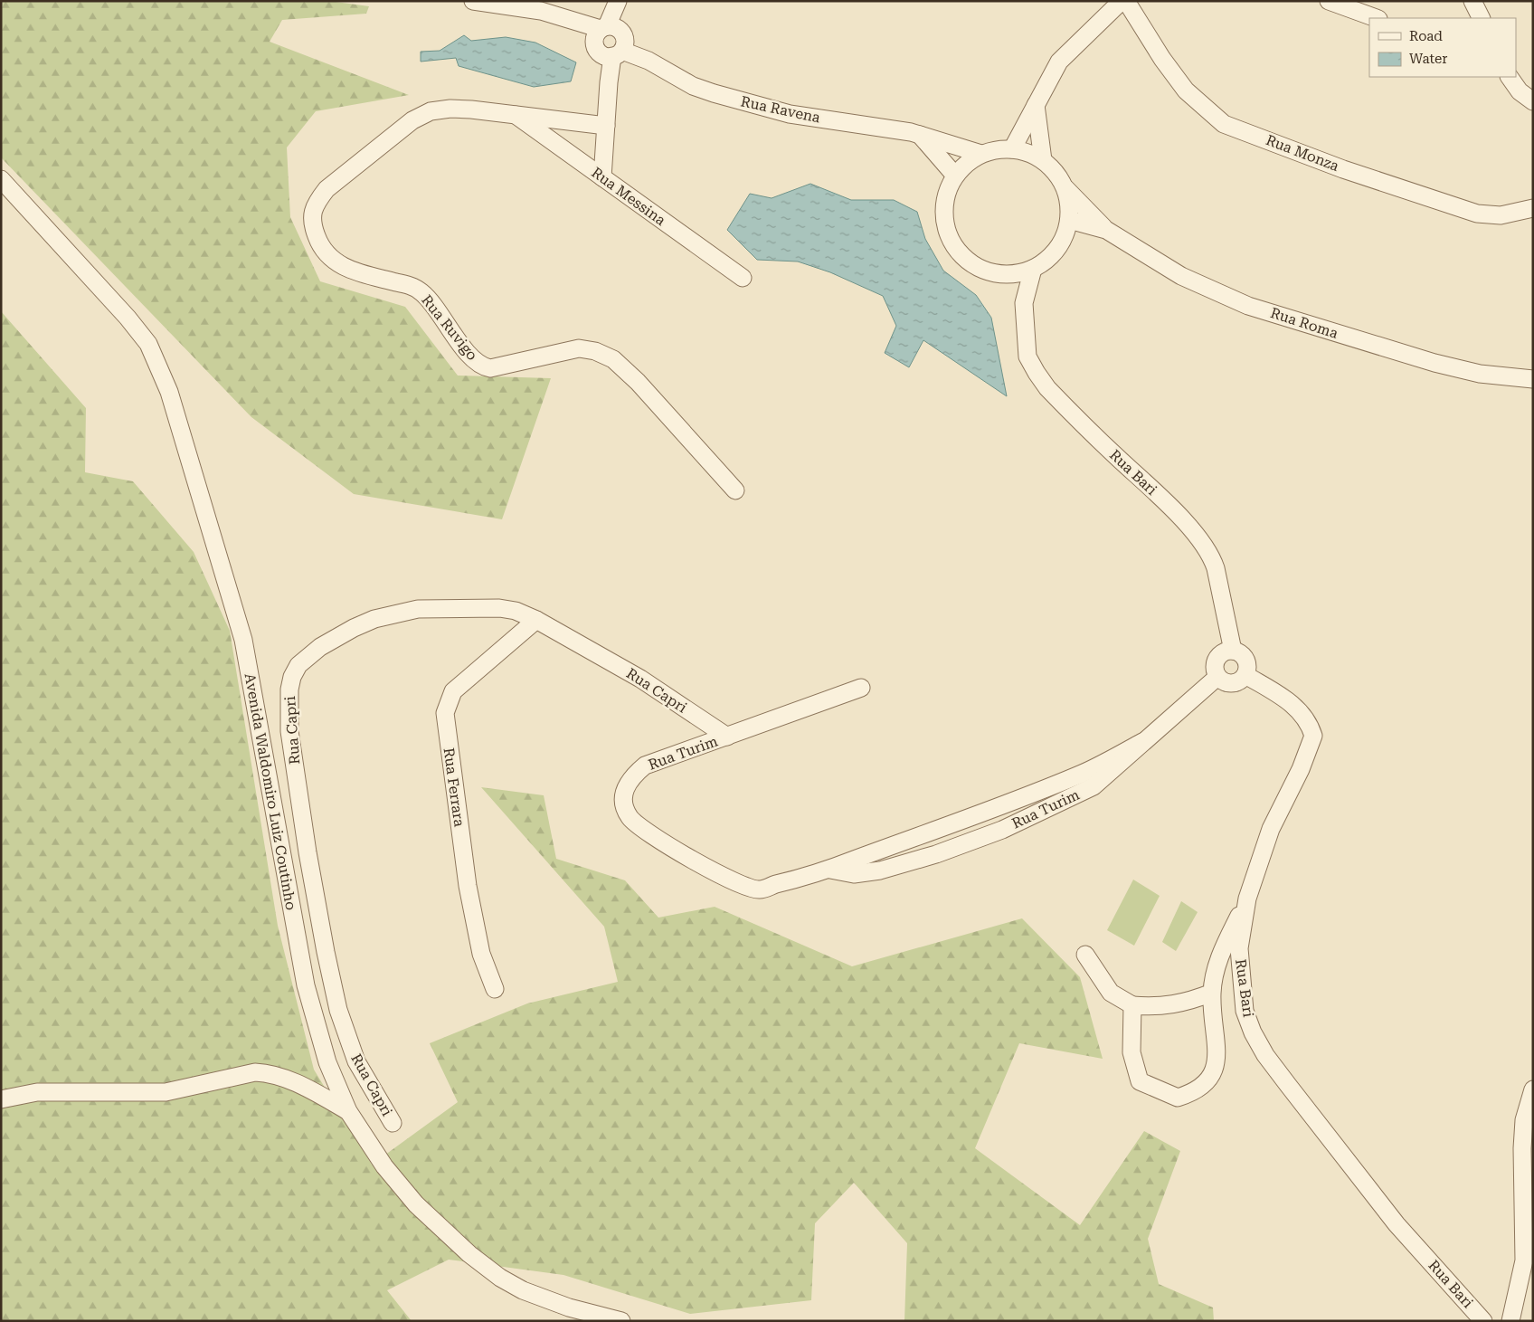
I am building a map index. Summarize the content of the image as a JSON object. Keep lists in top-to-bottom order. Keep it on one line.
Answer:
{"streets":{"street":["Rua Ravena","Rua Monza","Rua Messina","Rua Roma","Rua Ruvigo","Rua Bari","Rua Capri","Rua Turim","Rua Ferrara","Avenida Waldomiro Luiz Coutinho"]},"crossings":[["Rua Ravena","Rua Roma"],["Rua Ravena","Rua Bari"],["Rua Messina","Rua Ruvigo"],["Rua Roma","Rua Bari"],["Rua Bari","Rua Turim"],["Rua Capri","Rua Turim"],["Rua Capri","Rua Ferrara"]],"legend":["Road","Water"]}
